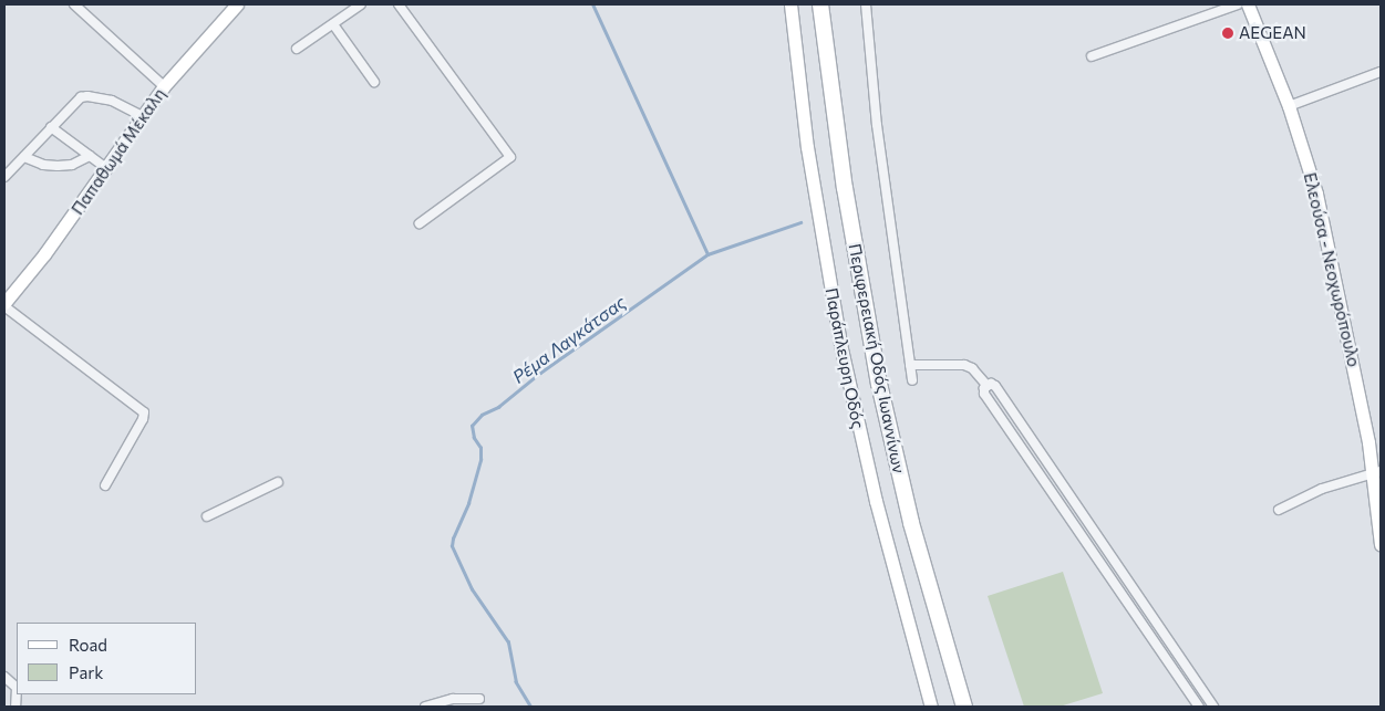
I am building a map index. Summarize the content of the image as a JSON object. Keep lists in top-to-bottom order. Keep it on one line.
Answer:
{"streets":{"highway":["Περιφερειακή Οδός Ιωαννίνων"],"street":["Παπαθωμά Μέκαλη","Ελεούσα - Νεοχωρόπουλο","Παράπλευρη Οδός"]},"water":["Ρέμα Λαγκάτσας"],"places":["AEGEAN"],"legend":["Road","Park"]}
